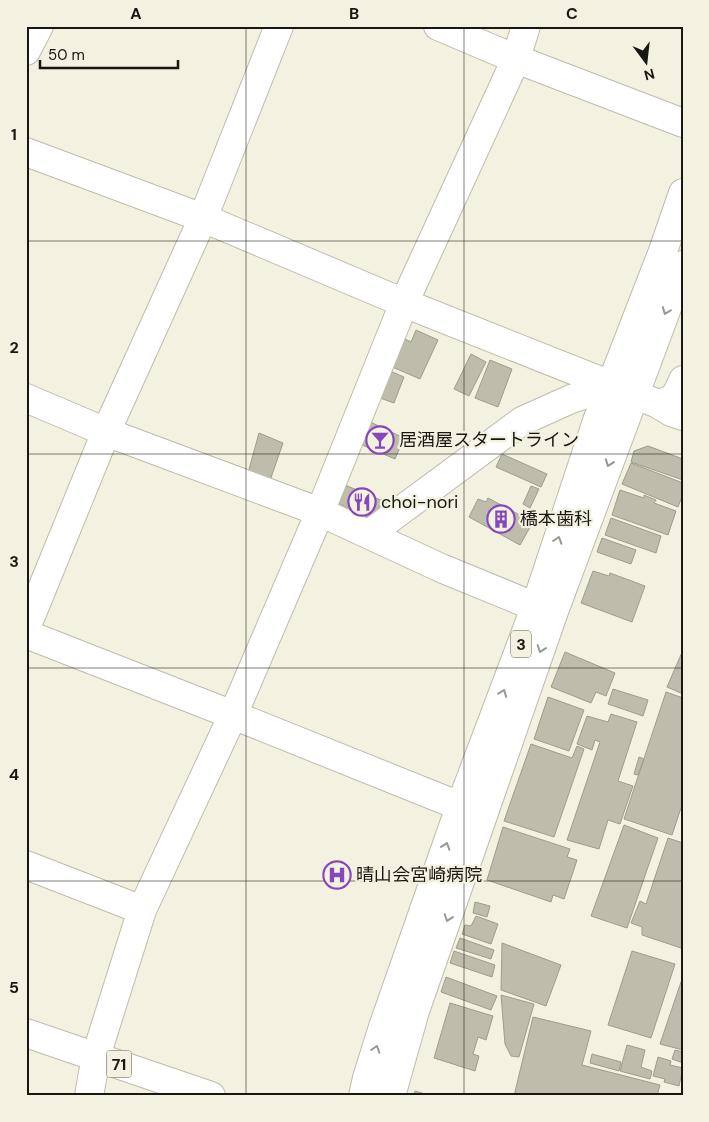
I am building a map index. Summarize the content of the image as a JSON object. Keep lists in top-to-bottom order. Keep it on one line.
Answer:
{"streets":{"main road":["3","71"]},"places":{"bar":["居酒屋スタートライン"],"restaurant":["choi-nori"],"building":["橋本歯科"],"hospital":["晴山会宮崎病院"]},"scale_bar":"50 m","north":"bottom","grid":{"columns":["A","B","C"],"rows":["1","2","3","4","5"]}}
